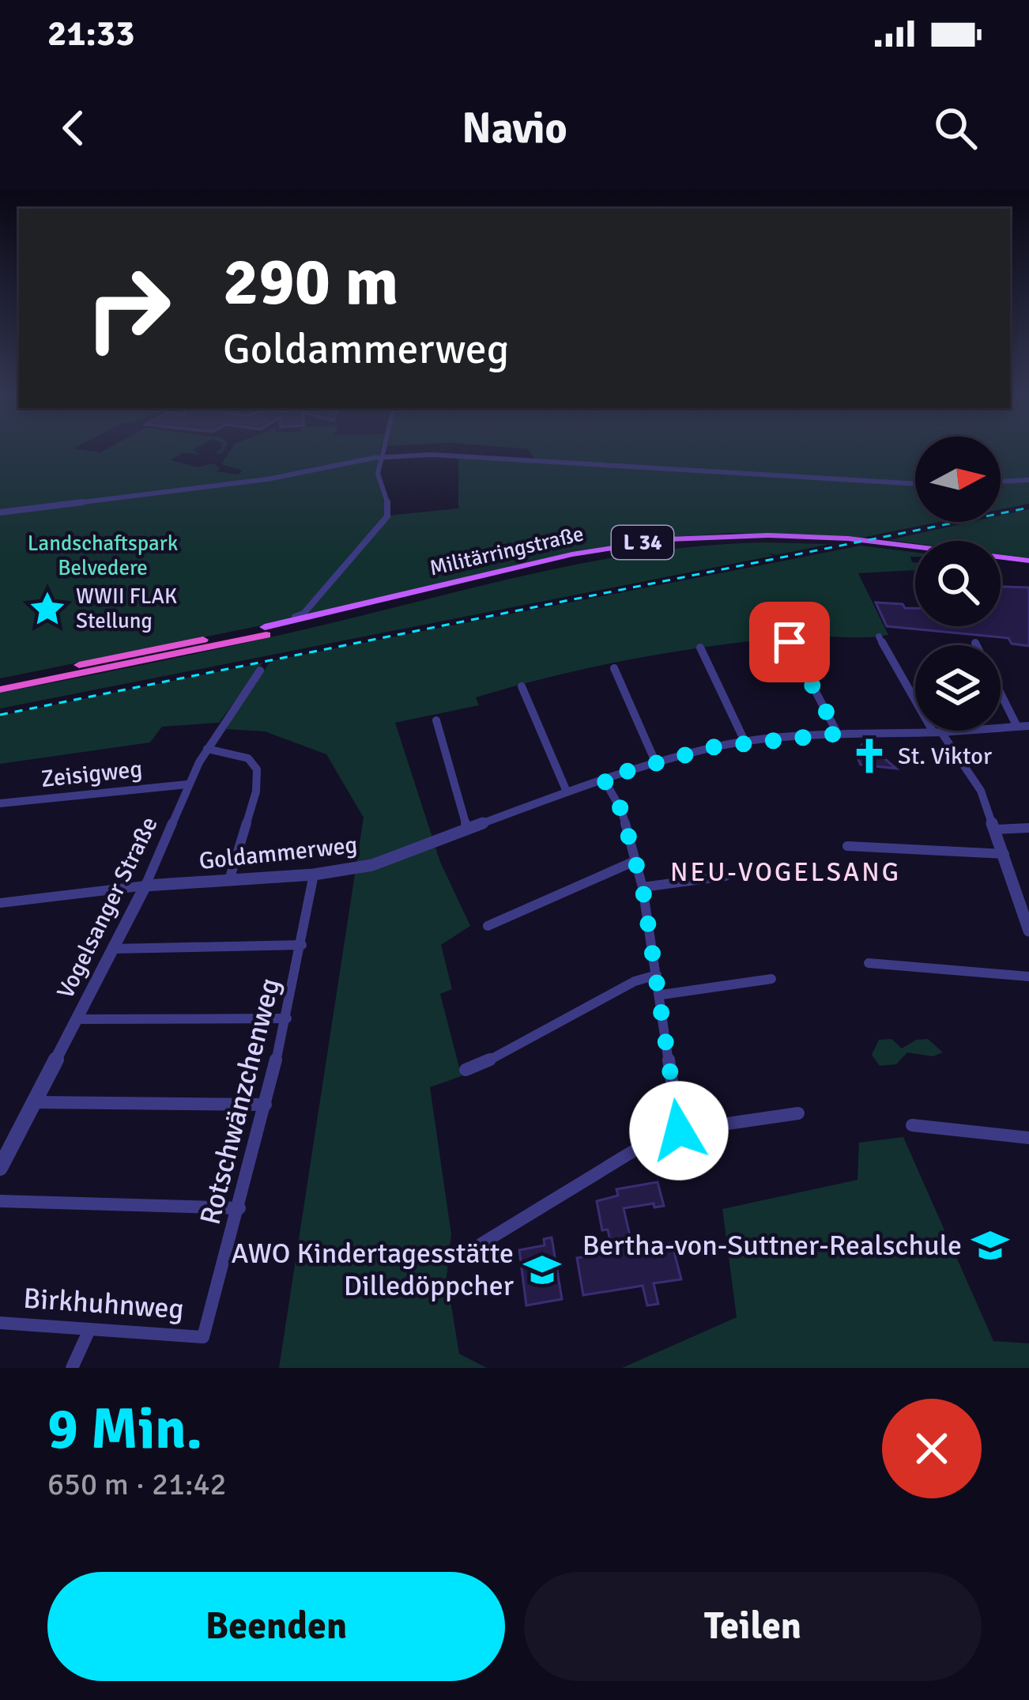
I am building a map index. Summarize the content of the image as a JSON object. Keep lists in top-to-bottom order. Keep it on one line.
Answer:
{"streets":{"highway":["L 34","Militärringstraße"],"street":["Zeisigweg","Goldammerweg","Vogelsanger Straße","Rotschwänzchenweg","Birkhuhnweg"]},"crossings":[["Zeisigweg","Vogelsanger Straße"],["Goldammerweg","Vogelsanger Straße"],["Goldammerweg","Rotschwänzchenweg"],["Rotschwänzchenweg","Birkhuhnweg"]],"districts":["NEU-VOGELSANG"],"parks":["Landschaftspark Belvedere"],"places":{"place":["WWII FLAK Stellung"],"church":["St. Viktor"],"school or university":["Bertha-von-Suttner-Realschule","AWO Kindertagesstätte Dilledöppcher"]},"north":"right","page":{"status":"21:33","header":"Navio","turn":["290 m","Goldammerweg"],"heading":["9 Min.","650 m · 21:42"],"buttons":["Beenden","Teilen"]}}
